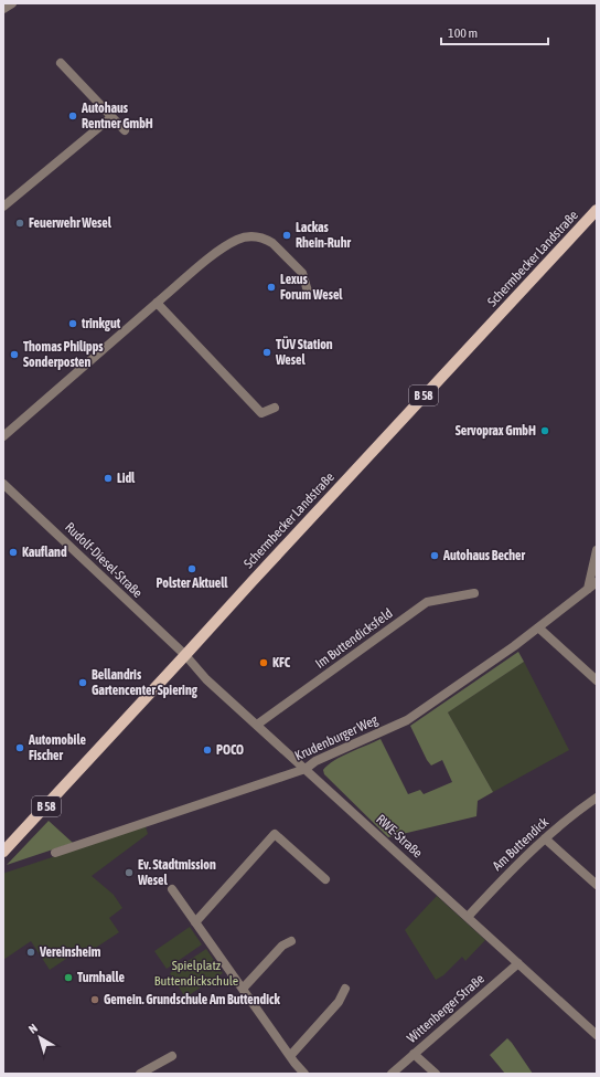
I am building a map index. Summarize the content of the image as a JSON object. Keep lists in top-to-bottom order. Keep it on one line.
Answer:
{"streets":{"main road":["Schermbecker Landstraße","B 58"],"street":["Rudolf-Diesel-Straße","Im Buttendicksfeld","Krudenburger Weg","RWE-Straße","Am Buttendick","Wittenberger Straße"]},"crossings":[["Schermbecker Landstraße","Rudolf-Diesel-Straße"],["Schermbecker Landstraße","RWE-Straße"],["Rudolf-Diesel-Straße","RWE-Straße"],["Im Buttendicksfeld","RWE-Straße"],["Krudenburger Weg","RWE-Straße"],["RWE-Straße","Am Buttendick"],["RWE-Straße","Wittenberger Straße"]],"parks":["Spielplatz Buttendickschule"],"places":["Autohaus Rentner GmbH","Feuerwehr Wesel","Lackas Rhein-Ruhr","Lexus Forum Wesel","trinkgut","TÜV Station Wesel","Thomas Philipps Sonderposten","Servoprax GmbH","Lidl","Kaufland","Autohaus Becher","Polster Aktuell","KFC","Bellandris Gartencenter Spiering","Automobile Fischer","POCO","Ev. Stadtmission Wesel","Vereinsheim","Turnhalle","Gemein. Grundschule Am Buttendick"],"scale_bar":"100 m","north":"top left"}
